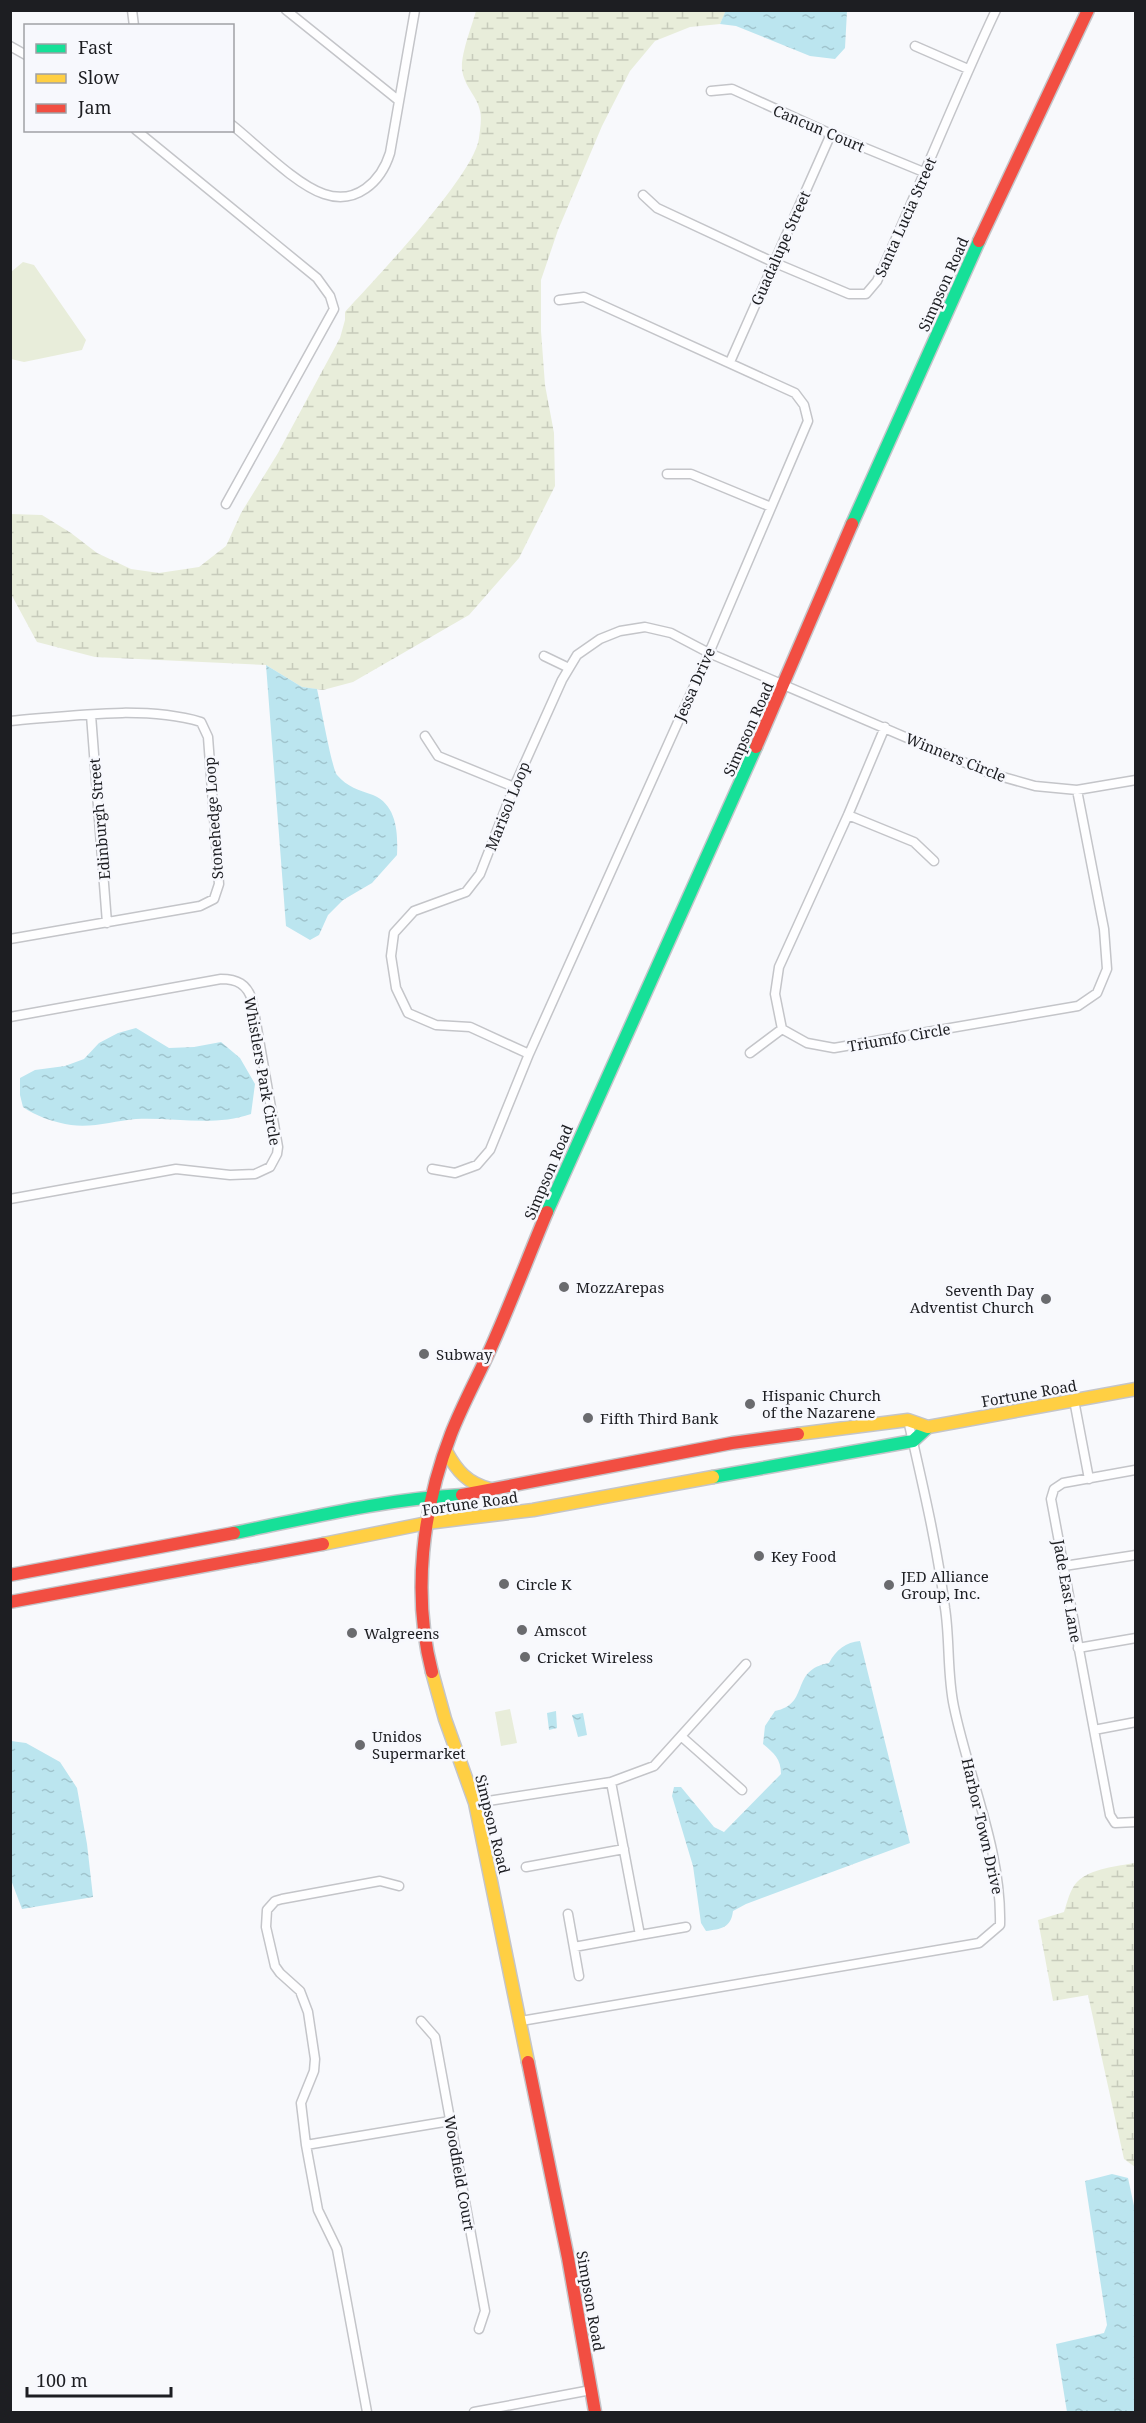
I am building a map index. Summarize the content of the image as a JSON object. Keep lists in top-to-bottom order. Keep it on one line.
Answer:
{"streets":{"main road":["Simpson Road","Fortune Road"],"street":["Cancun Court","Santa Lucia Street","Guadalupe Street","Jessa Drive","Winners Circle","Marisol Loop","Stonehedge Loop","Edinburgh Street","Triumfo Circle","Whistlers Park Circle","Jade East Lane","Harbor Town Drive","Woodfield Court"]},"crossings":[["Cancun Court","Santa Lucia Street"],["Cancun Court","Guadalupe Street"],["Santa Lucia Street","Guadalupe Street"],["Guadalupe Street","Jessa Drive"],["Simpson Road","Winners Circle"],["Simpson Road","Marisol Loop"],["Simpson Road","Fortune Road"],["Simpson Road","Harbor Town Drive"],["Jessa Drive","Marisol Loop"],["Winners Circle","Marisol Loop"],["Winners Circle","Triumfo Circle"],["Stonehedge Loop","Edinburgh Street"],["Fortune Road","Harbor Town Drive"]],"places":["MozzArepas","Seventh Day Adventist Church","Subway","Hispanic Church of the Nazarene","Fifth Third Bank","Key Food","Circle K","JED Alliance Group, Inc.","Amscot","Walgreens","Cricket Wireless","Unidos Supermarket"],"legend":["Fast","Slow","Jam"],"scale_bar":"100 m"}
